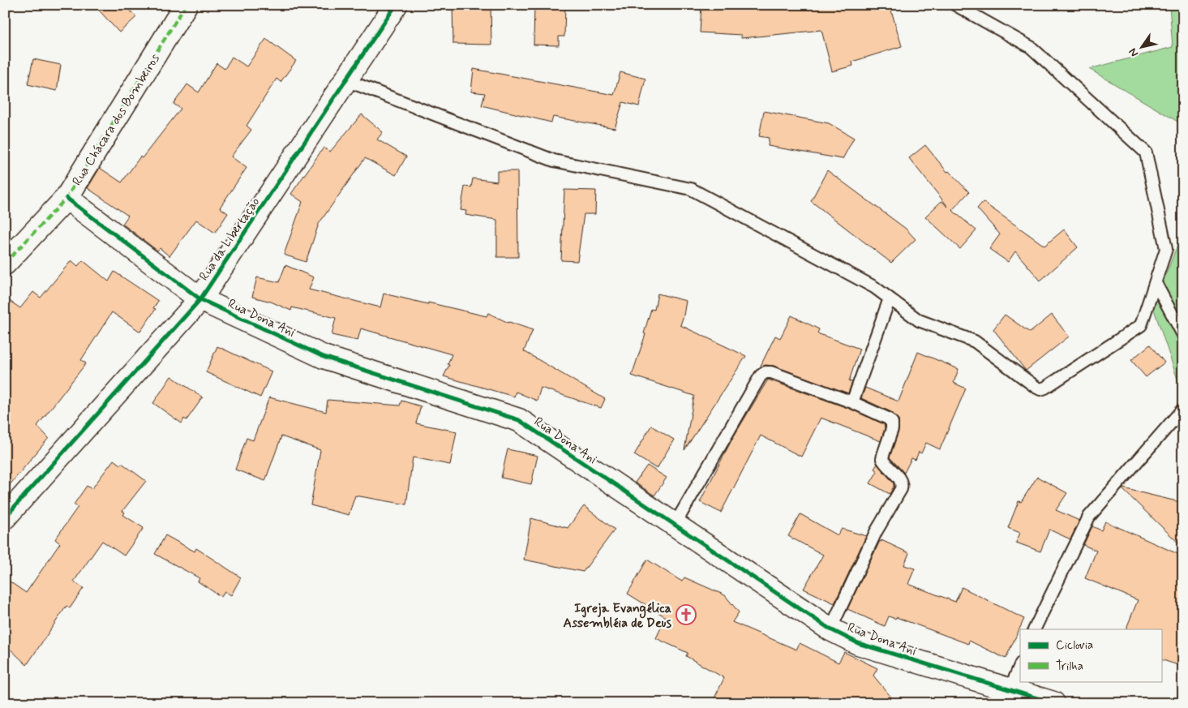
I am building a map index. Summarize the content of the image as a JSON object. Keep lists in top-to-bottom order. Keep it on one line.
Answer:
{"streets":{"street":["Rua Chácara dos Bombeiros","Rua da Libertação","Rua Dona Ani"]},"crossings":[["Rua Chácara dos Bombeiros","Rua Dona Ani"],["Rua da Libertação","Rua Dona Ani"]],"places":{"church":["Igreja Evangélica Assembléia de Deus"]},"legend":["Ciclovia","Trilha"],"north":"bottom left"}
